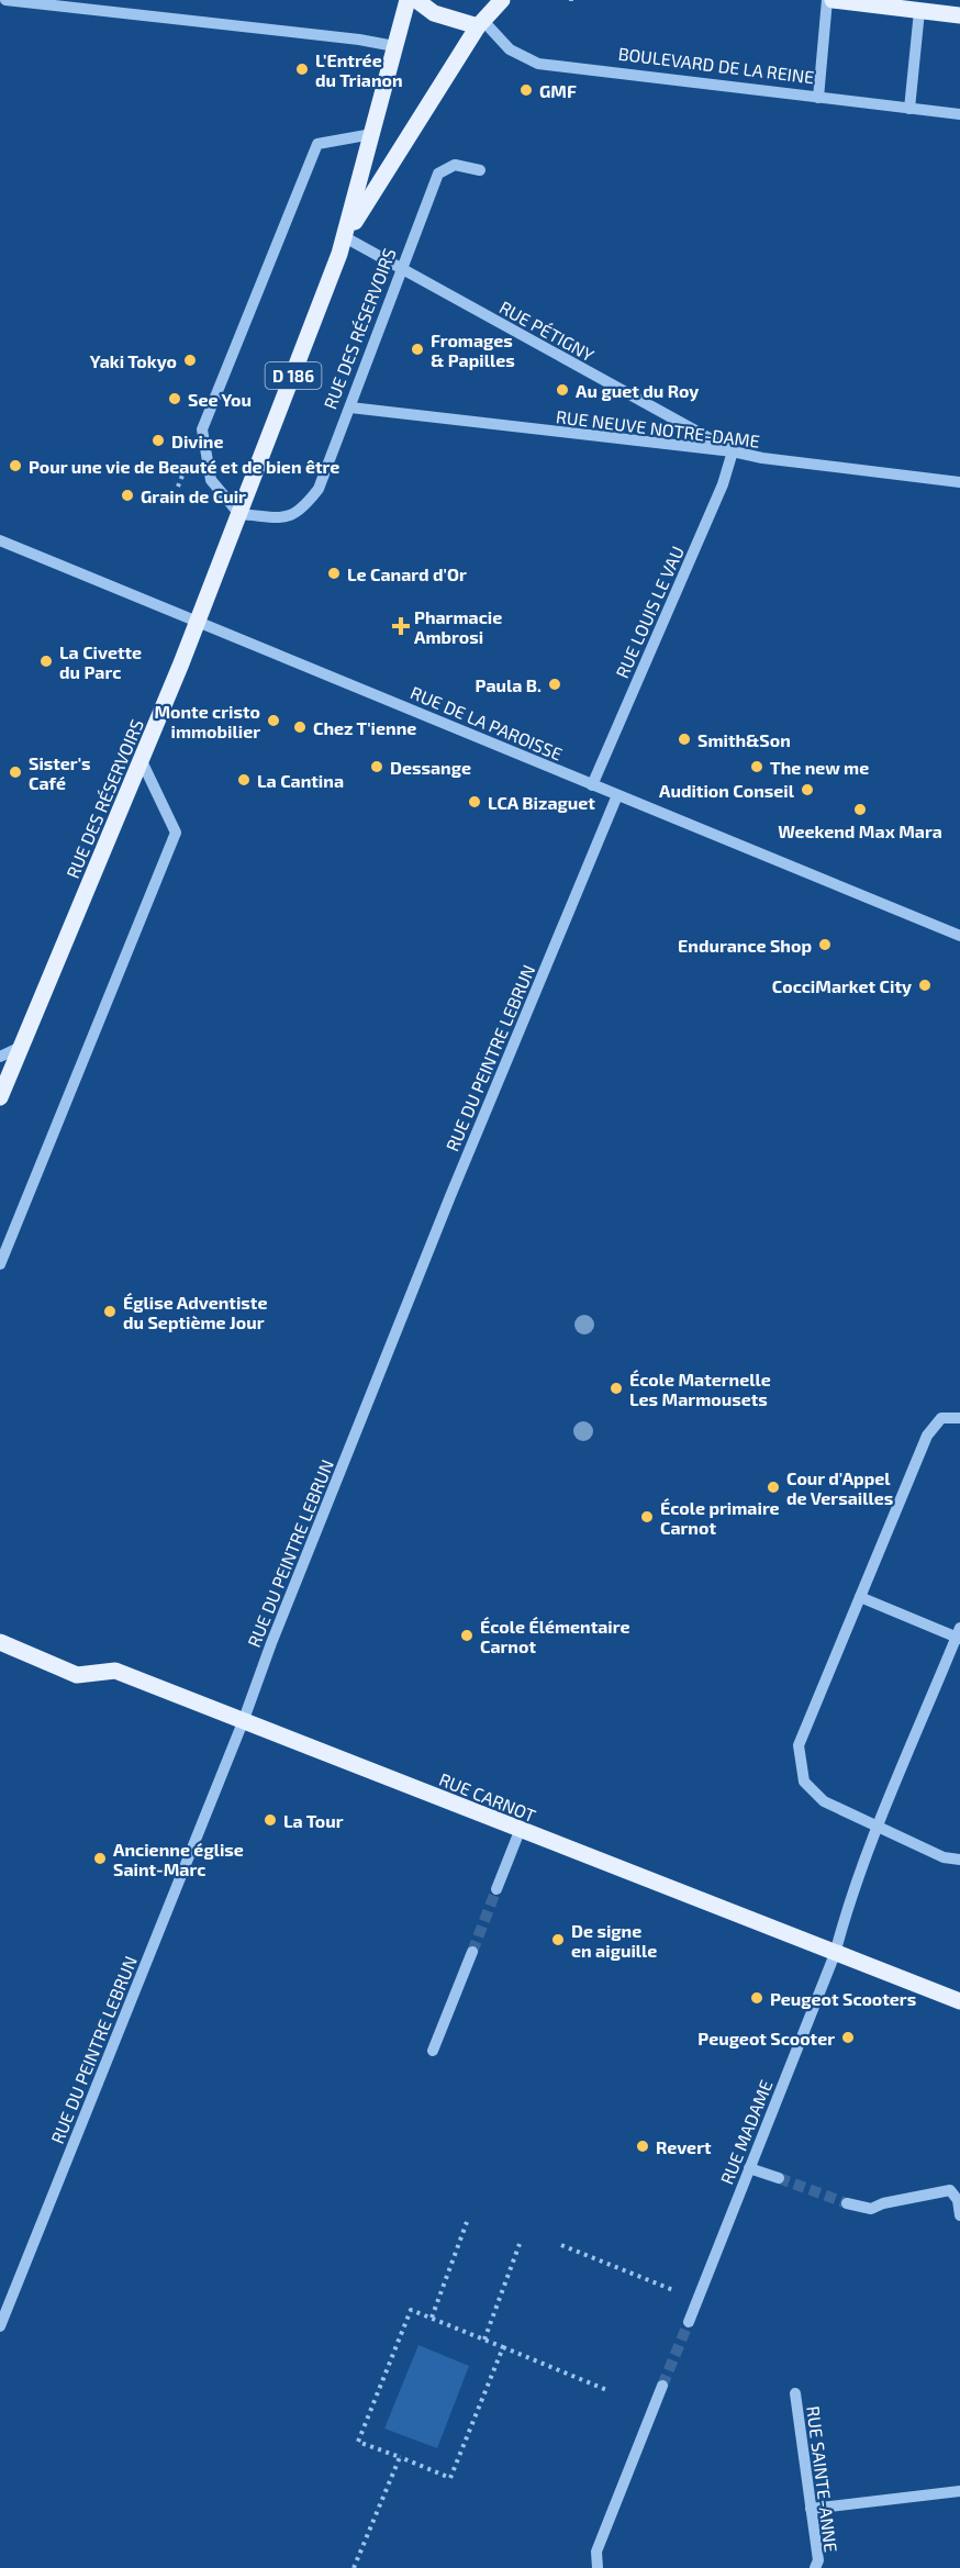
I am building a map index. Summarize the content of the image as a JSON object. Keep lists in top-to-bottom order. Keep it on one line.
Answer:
{"streets":{"main road":["RUE DES RÉSERVOIRS","D 186","RUE CARNOT"],"street":["BOULEVARD DE LA REINE","RUE PÉTIGNY","RUE NEUVE NOTRE-DAME","RUE LOUIS LE VAU","RUE DE LA PAROISSE","RUE DU PEINTRE LEBRUN","RUE MADAME","RUE SAINTE-ANNE"]},"crossings":[["BOULEVARD DE LA REINE","RUE DES RÉSERVOIRS"],["RUE DES RÉSERVOIRS","RUE PÉTIGNY"],["RUE DES RÉSERVOIRS","RUE NEUVE NOTRE-DAME"],["RUE DES RÉSERVOIRS","RUE DE LA PAROISSE"],["RUE PÉTIGNY","RUE NEUVE NOTRE-DAME"],["RUE PÉTIGNY","RUE LOUIS LE VAU"],["RUE NEUVE NOTRE-DAME","RUE LOUIS LE VAU"],["RUE LOUIS LE VAU","RUE DE LA PAROISSE"],["RUE DE LA PAROISSE","RUE DU PEINTRE LEBRUN"],["RUE DU PEINTRE LEBRUN","RUE CARNOT"],["RUE CARNOT","RUE MADAME"]],"places":{"other":["L'Entrée du Trianon","GMF","Fromages & Papilles","Yaki Tokyo","Au guet du Roy","See You","Divine","Pour une vie de Beauté et de bien être","Grain de Cuir","Le Canard d'Or","La Civette du Parc","Paula B.","Monte cristo immobilier","Chez T'ienne","Smith&Son","Dessange","The new me","Sister's Café","La Cantina","Audition Conseil","LCA Bizaguet","Weekend Max Mara","Endurance Shop","CocciMarket City","Église Adventiste du Septième Jour","École Maternelle Les Marmousets","Cour d'Appel de Versailles","École primaire Carnot","École Élémentaire Carnot","La Tour","Ancienne église Saint-Marc","De signe en aiguille","Peugeot Scooters","Peugeot Scooter","Revert"],"health":["Pharmacie Ambrosi"]}}
